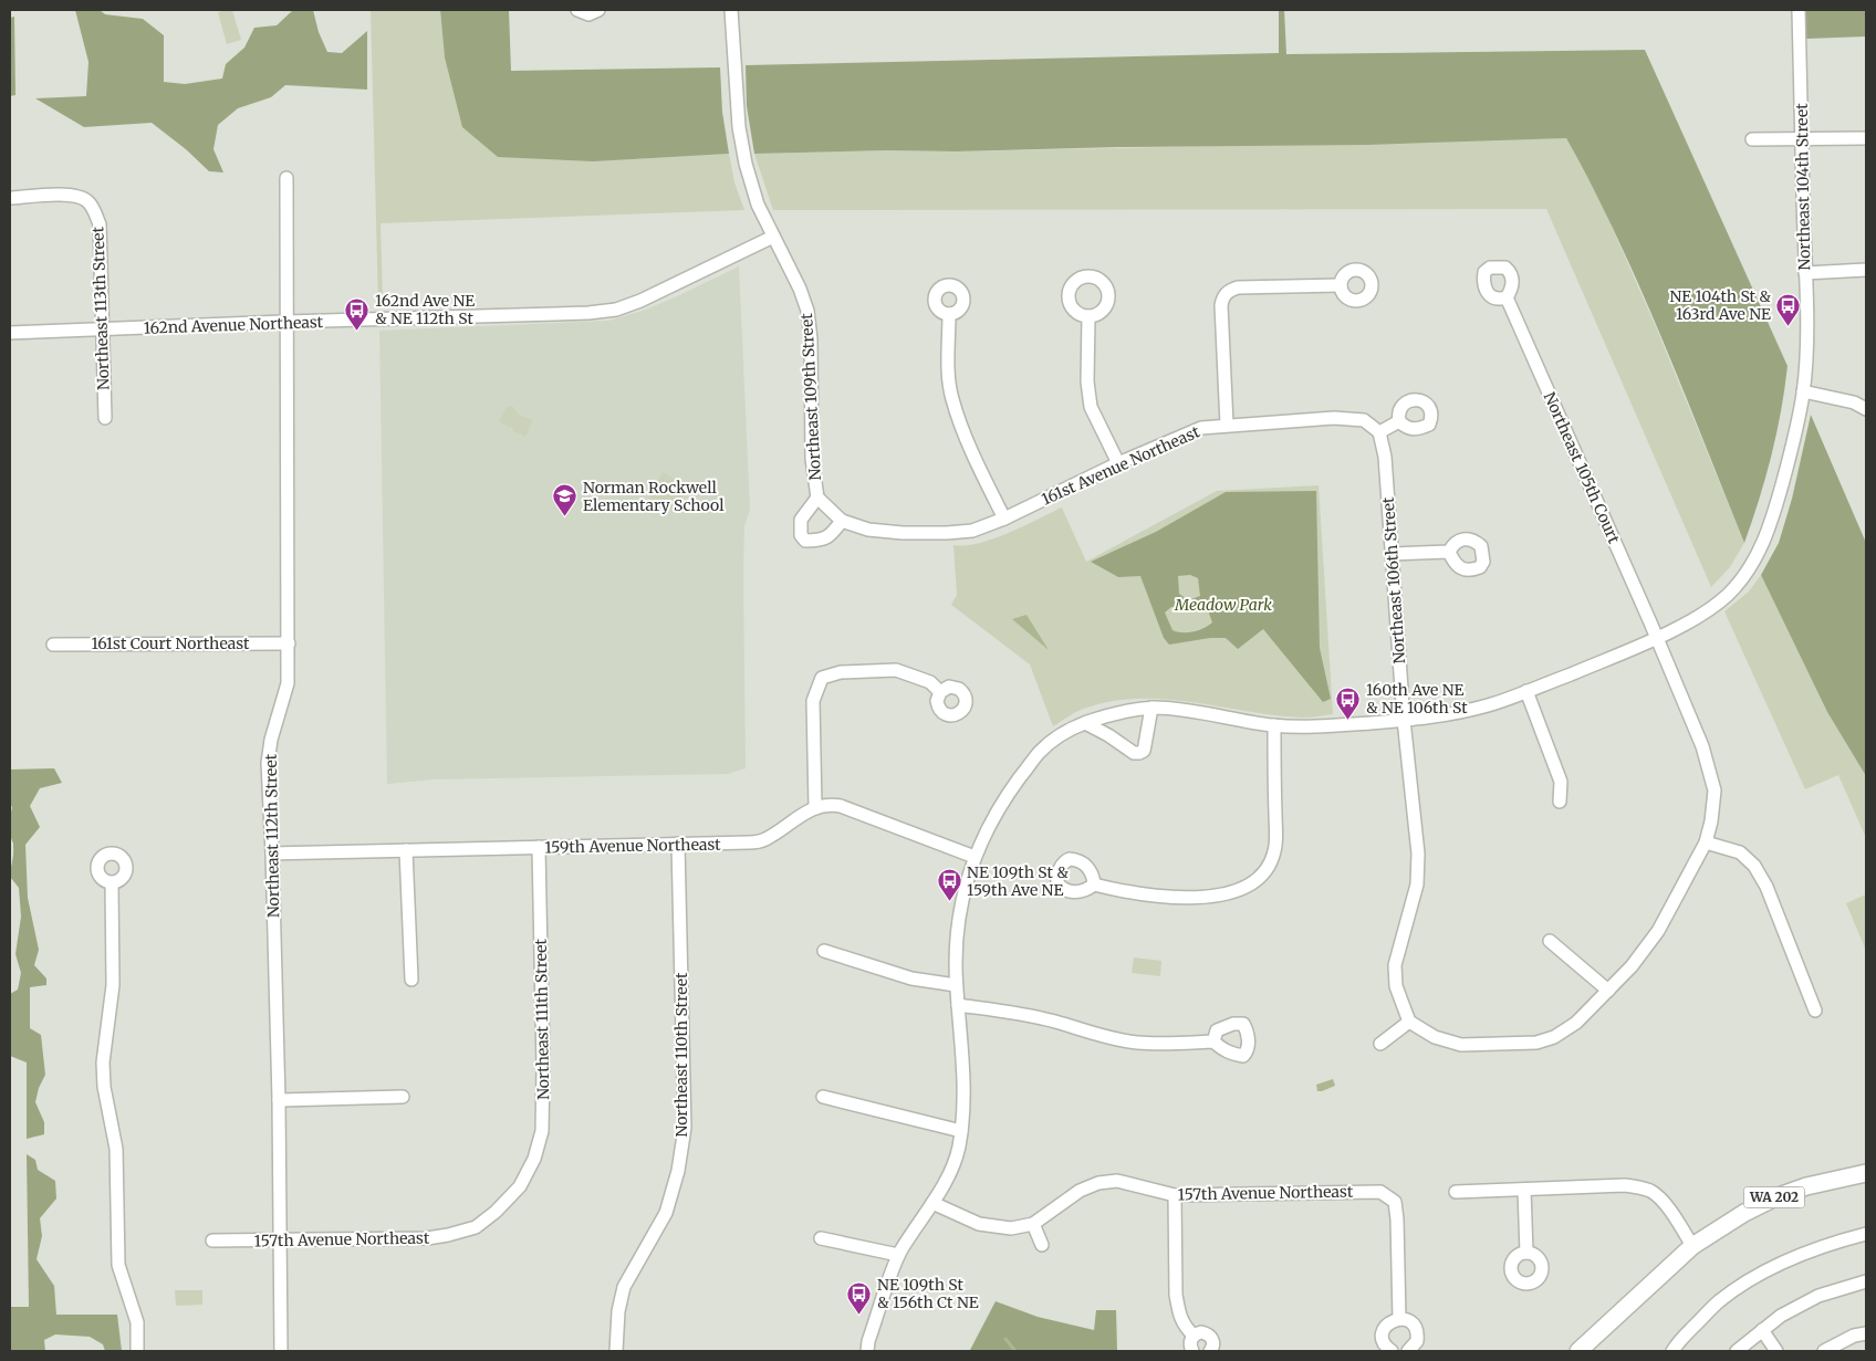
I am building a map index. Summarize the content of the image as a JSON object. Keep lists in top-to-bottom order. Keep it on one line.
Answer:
{"streets":{"main road":["WA 202"],"street":["Northeast 104th Street","Northeast 113th Street","162nd Avenue Northeast","Northeast 109th Street","161st Avenue Northeast","Northeast 105th Court","Northeast 106th Street","161st Court Northeast","Northeast 112th Street","159th Avenue Northeast","Northeast 111th Street","Northeast 110th Street","157th Avenue Northeast"]},"crossings":[["Northeast 104th Street","Northeast 105th Court"],["Northeast 104th Street","Northeast 106th Street"],["Northeast 113th Street","162nd Avenue Northeast"],["162nd Avenue Northeast","Northeast 109th Street"],["162nd Avenue Northeast","Northeast 112th Street"],["Northeast 109th Street","161st Avenue Northeast"],["161st Avenue Northeast","Northeast 106th Street"],["Northeast 105th Court","Northeast 106th Street"],["161st Court Northeast","Northeast 112th Street"],["Northeast 112th Street","159th Avenue Northeast"],["Northeast 112th Street","157th Avenue Northeast"],["159th Avenue Northeast","Northeast 111th Street"],["159th Avenue Northeast","Northeast 110th Street"],["Northeast 111th Street","157th Avenue Northeast"]],"parks":["Meadow Park"],"places":{"bus stop":["NE 104th St & 163rd Ave NE","162nd Ave NE & NE 112th St","160th Ave NE & NE 106th St","NE 109th St & 159th Ave NE","NE 109th St & 156th Ct NE"],"school or university":["Norman Rockwell Elementary School"]}}
